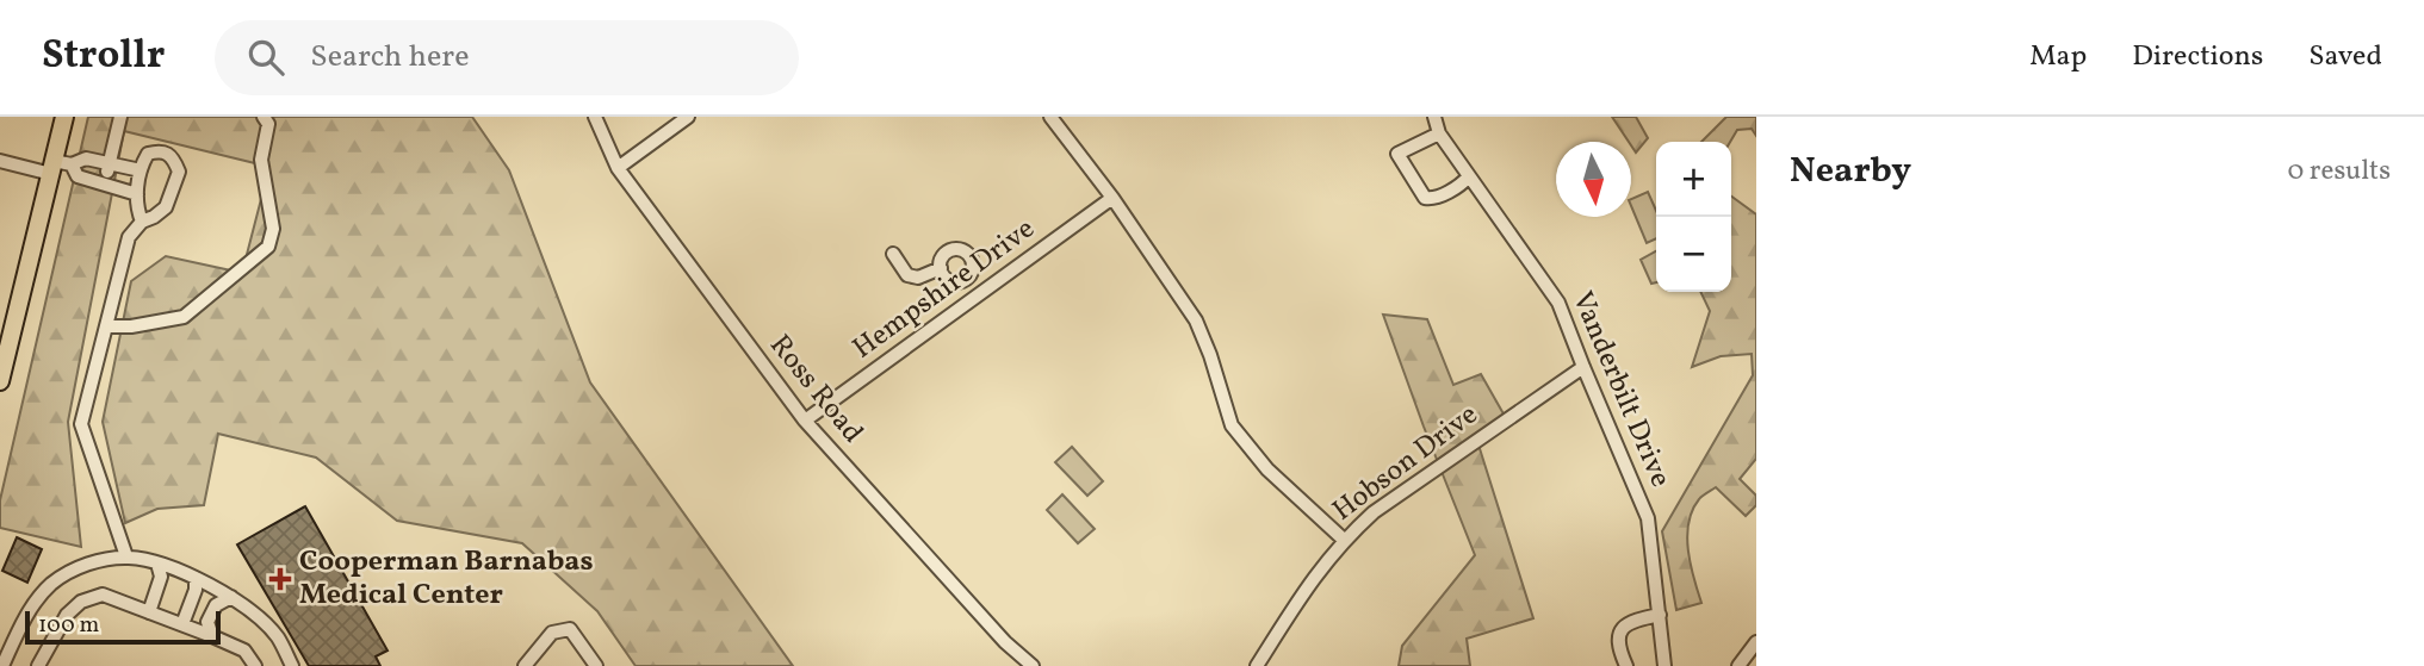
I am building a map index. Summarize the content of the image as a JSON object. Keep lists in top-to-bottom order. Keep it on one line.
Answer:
{"streets":{"street":["Hempshire Drive","Ross Road","Vanderbilt Drive","Hobson Drive"]},"crossings":[["Hempshire Drive","Ross Road"],["Vanderbilt Drive","Hobson Drive"]],"places":{"health":["Cooperman Barnabas Medical Center"]},"scale_bar":"100 m","north":"bottom","page":{"header":"Strollr","search":"Search here","nav":["Map","Directions","Saved"],"heading":["Nearby","0 results"],"map_buttons":["+","−"],"scale":"100 m"}}
